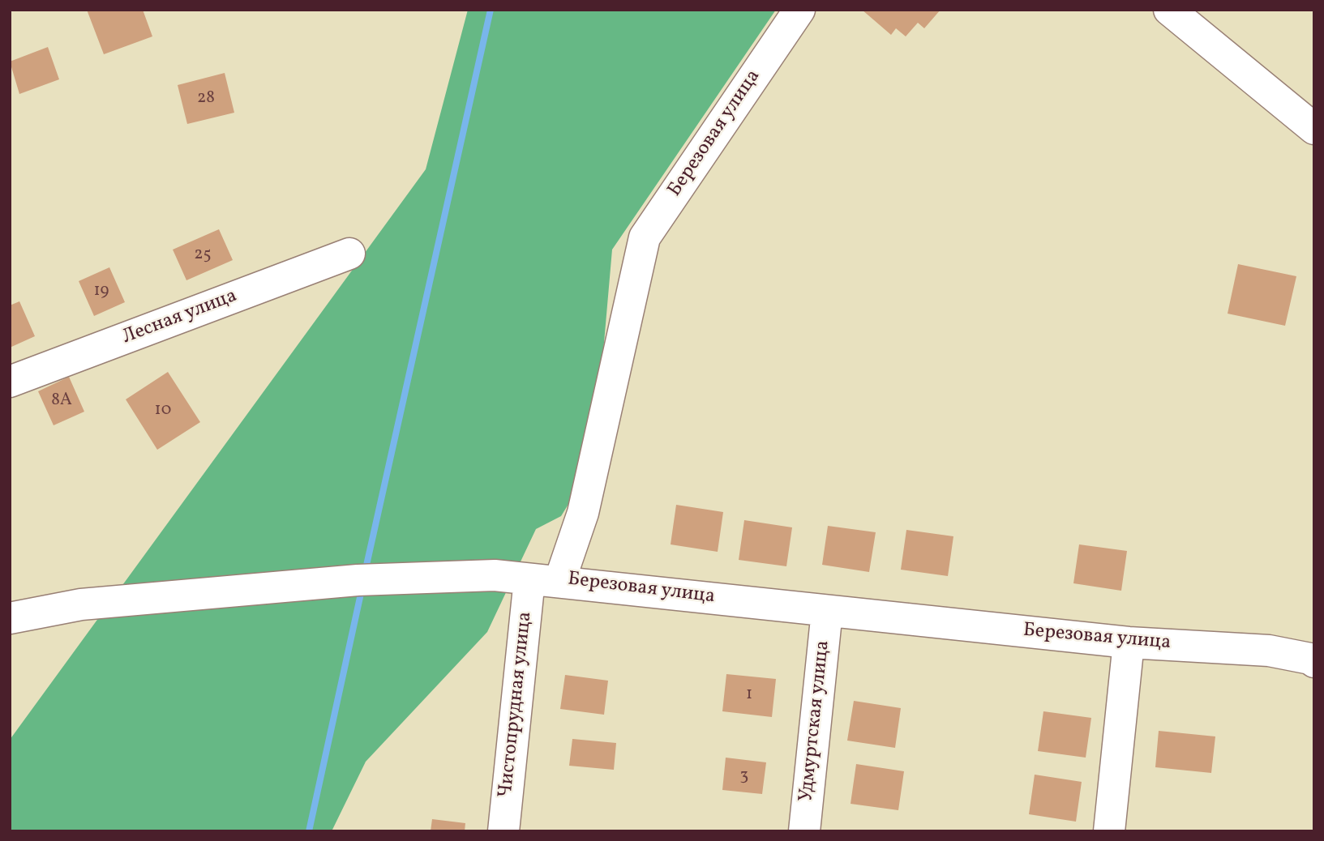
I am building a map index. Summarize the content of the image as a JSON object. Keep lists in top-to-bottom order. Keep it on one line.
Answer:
{"streets":{"street":["Березовая улица","Лесная улица","Чистопрудная улица","Удмуртская улица"]},"crossings":[["Березовая улица","Чистопрудная улица"],["Березовая улица","Удмуртская улица"]],"house_numbers":["28","25","19","8А","10","1","3"]}
